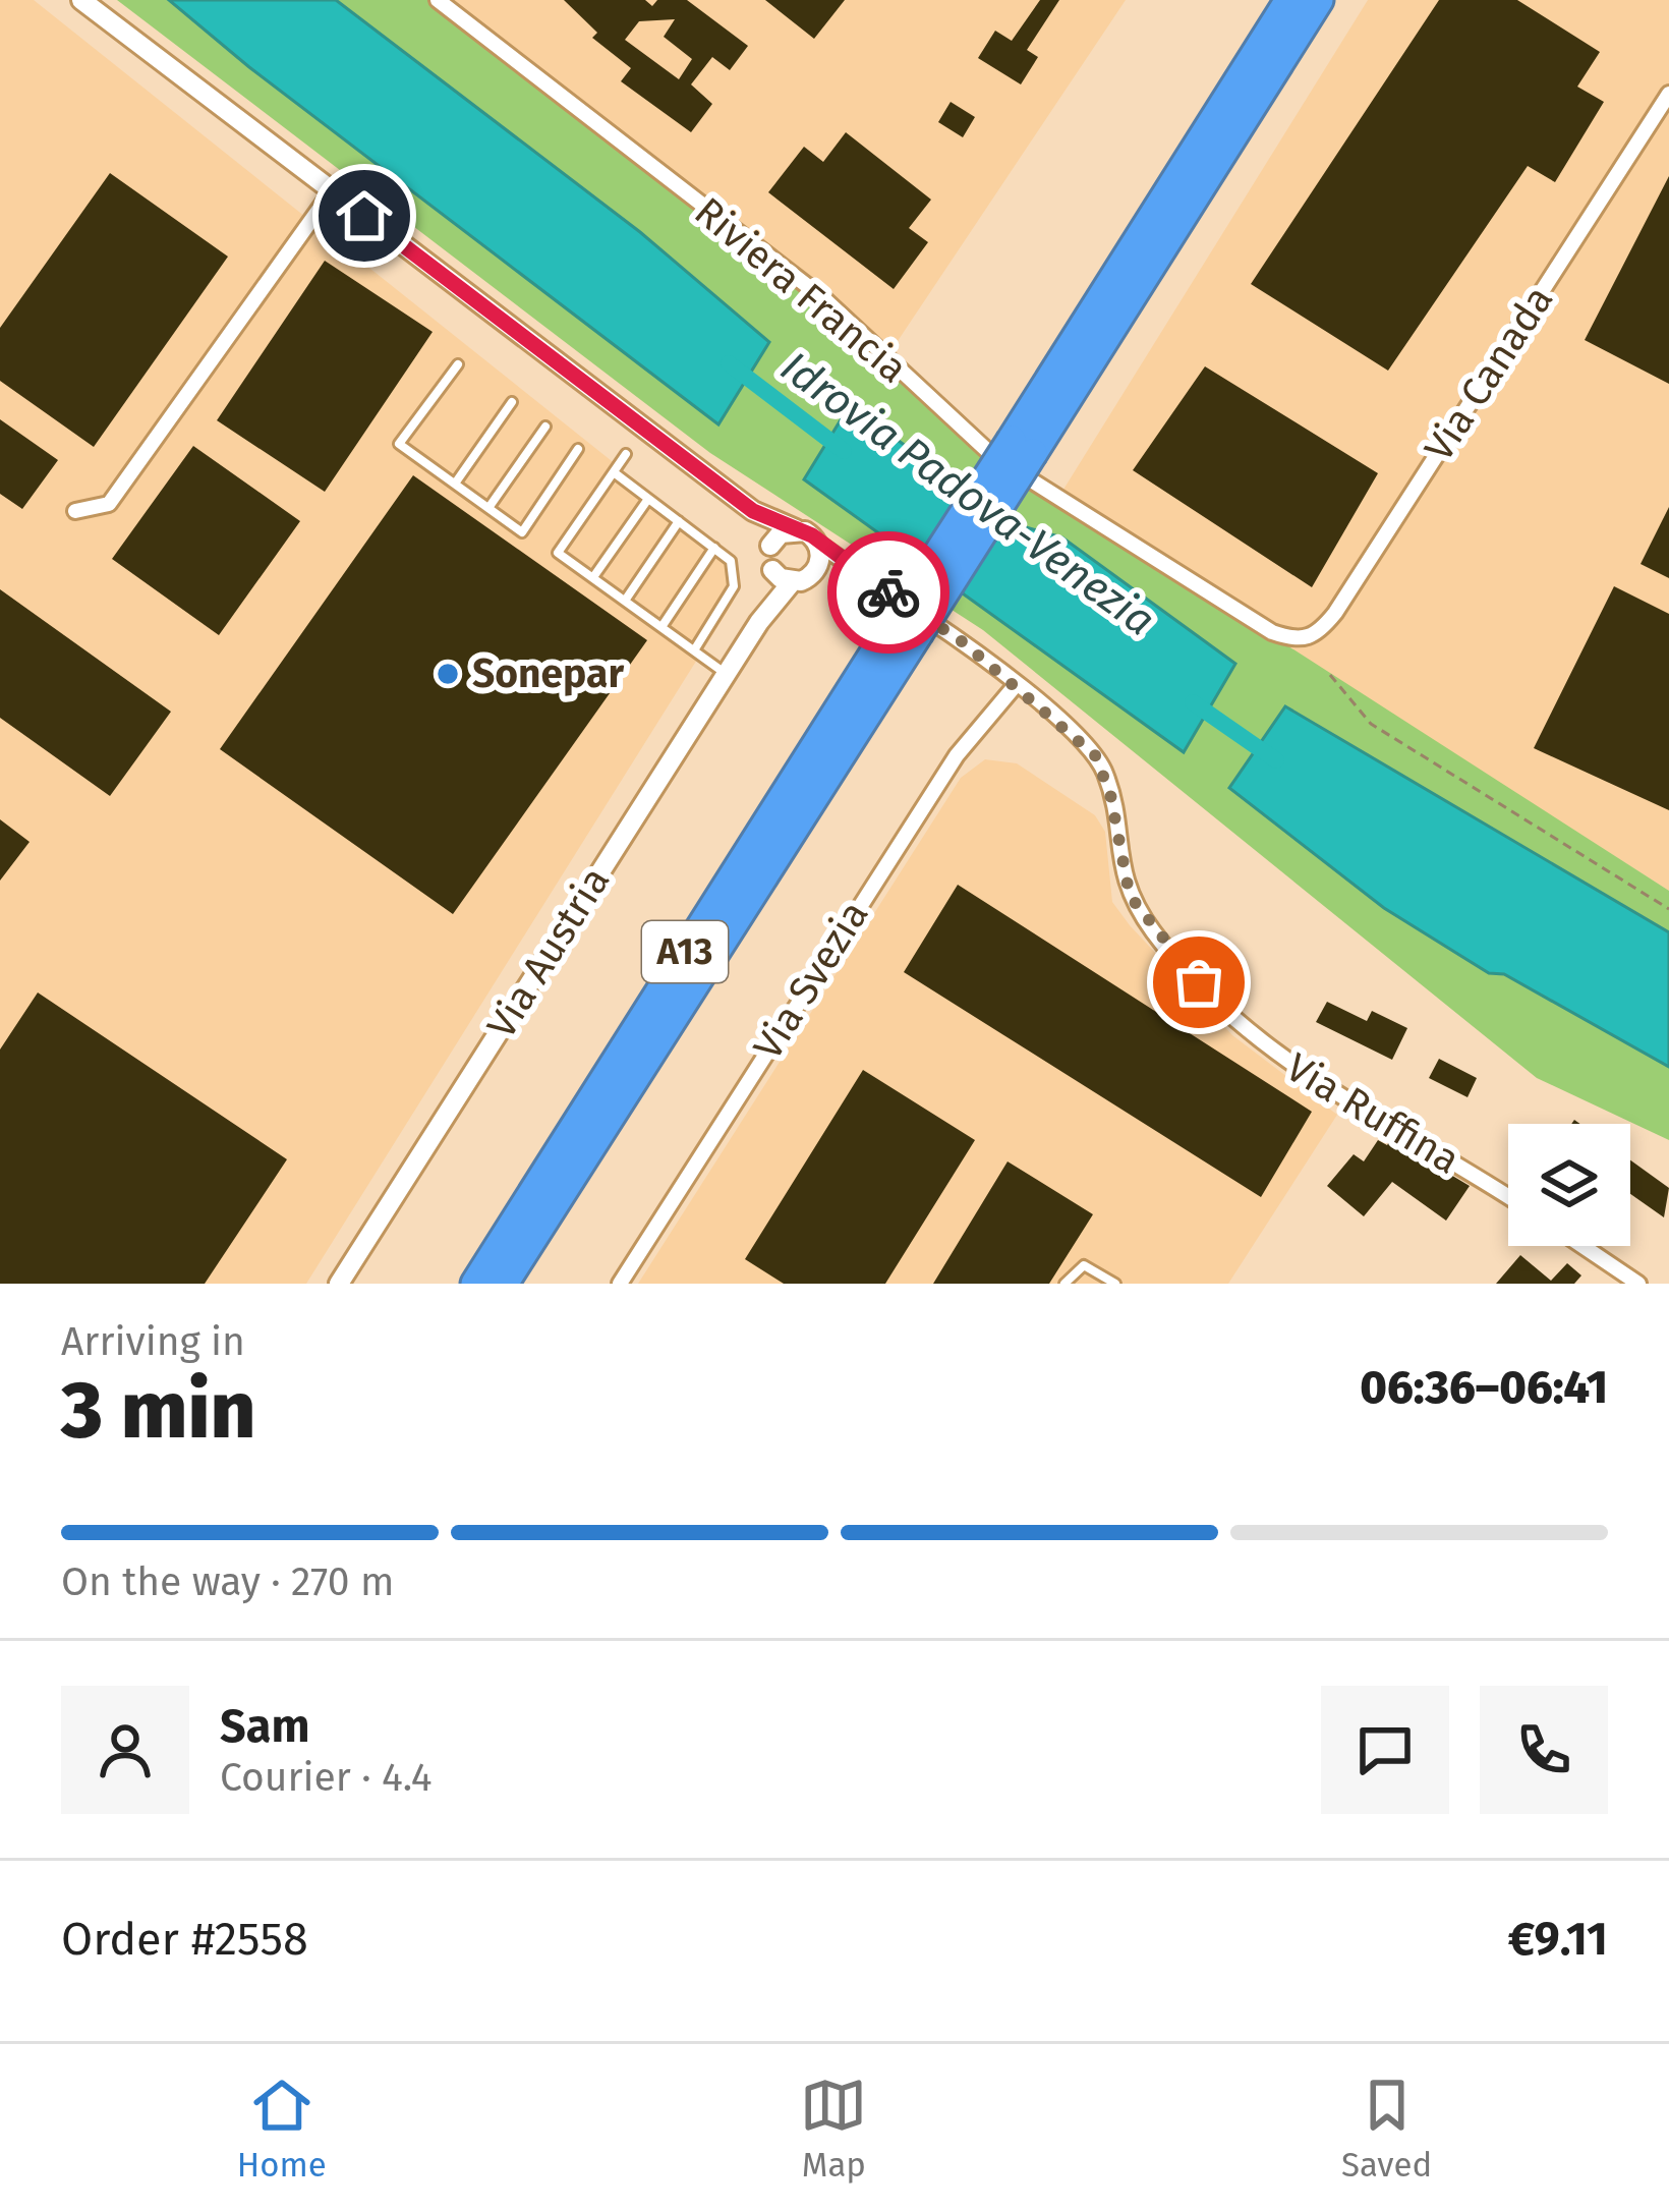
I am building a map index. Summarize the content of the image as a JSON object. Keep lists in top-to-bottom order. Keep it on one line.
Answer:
{"streets":{"highway":["A13"],"street":["Riviera Francia","Via Canada","Via Austria","Via Svezia","Via Ruffina"]},"crossings":[["Riviera Francia","Via Canada"],["Via Svezia","Via Ruffina"]],"water":["Idrovia Padova-Venezia"],"places":["Sonepar"],"page":{"heading":["3 min","Arriving in","06:36–06:41"],"panel":["Sam","Courier · 4.4","Order #2558","€9.11"],"bar":"On the way · 270 m","tabs":["Home","Map","Saved"]}}
